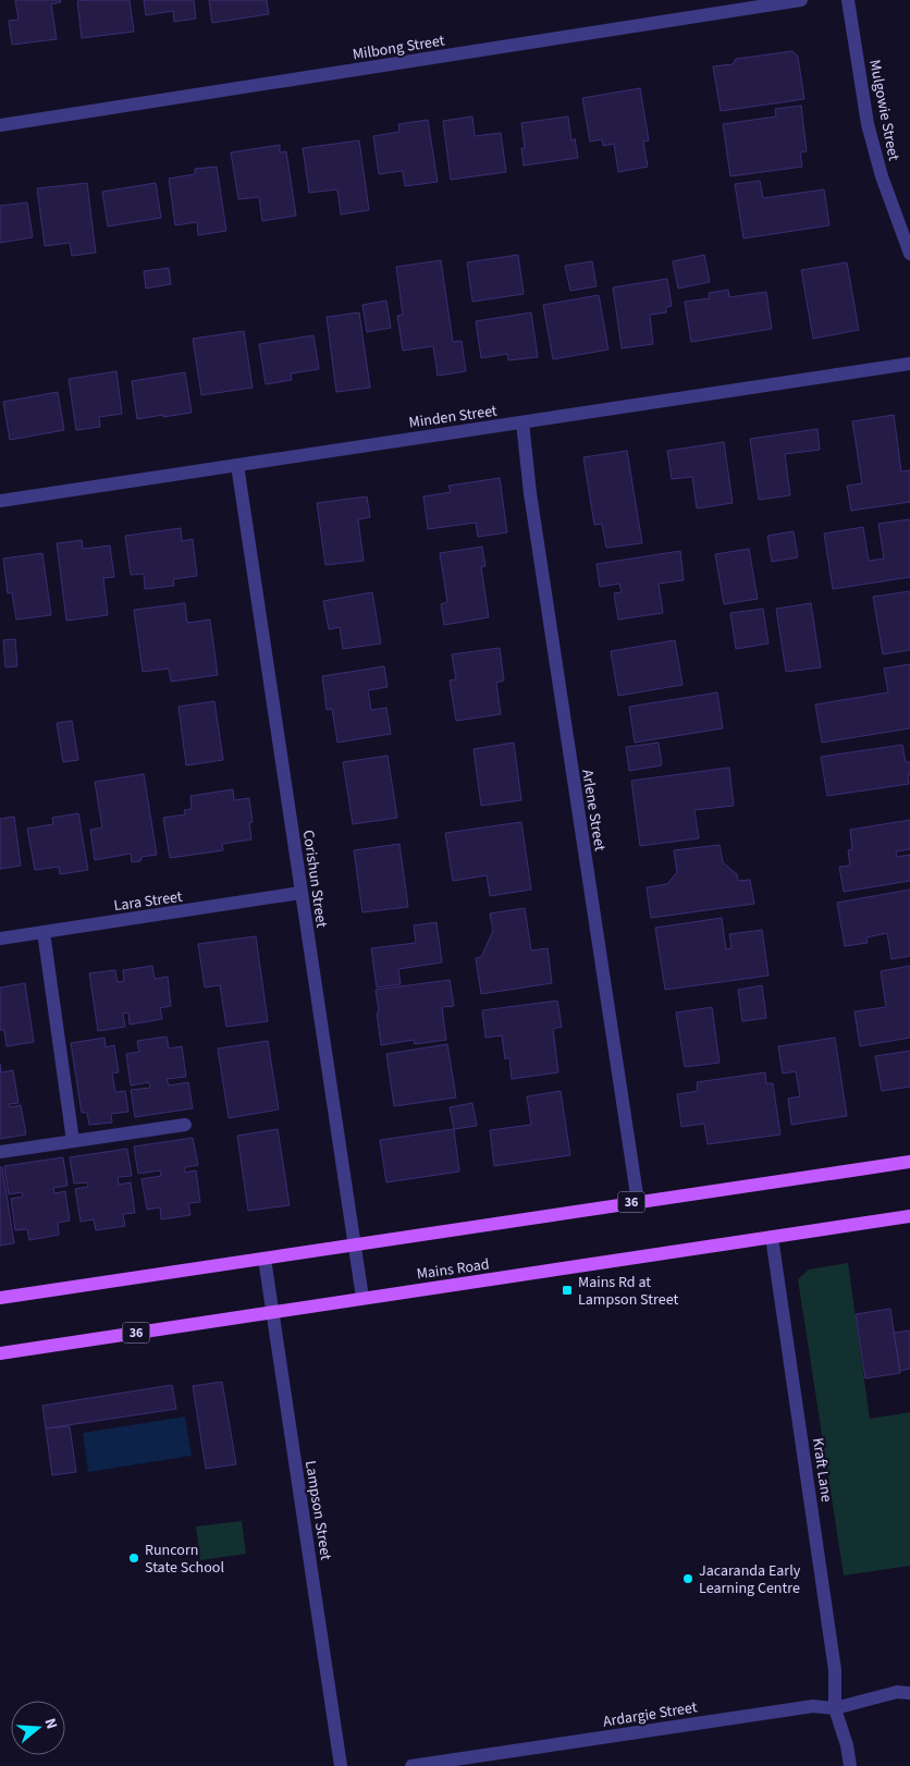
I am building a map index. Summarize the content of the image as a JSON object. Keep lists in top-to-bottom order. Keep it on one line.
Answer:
{"streets":{"main road":["36","Mains Road"],"street":["Milbong Street","Mulgowie Street","Minden Street","Arlene Street","Corishun Street","Lara Street","Kraft Lane","Lampson Street","Ardargie Street"]},"crossings":[["Minden Street","Arlene Street"],["Minden Street","Corishun Street"],["Arlene Street","36"],["Corishun Street","Lara Street"],["Corishun Street","36"],["Corishun Street","Mains Road"],["36","Lampson Street"],["Mains Road","Kraft Lane"],["Mains Road","Lampson Street"],["Kraft Lane","Ardargie Street"]],"places":{"transit":["Mains Rd at Lampson Street"],"other":["Runcorn State School","Jacaranda Early Learning Centre"]},"north":"right"}
